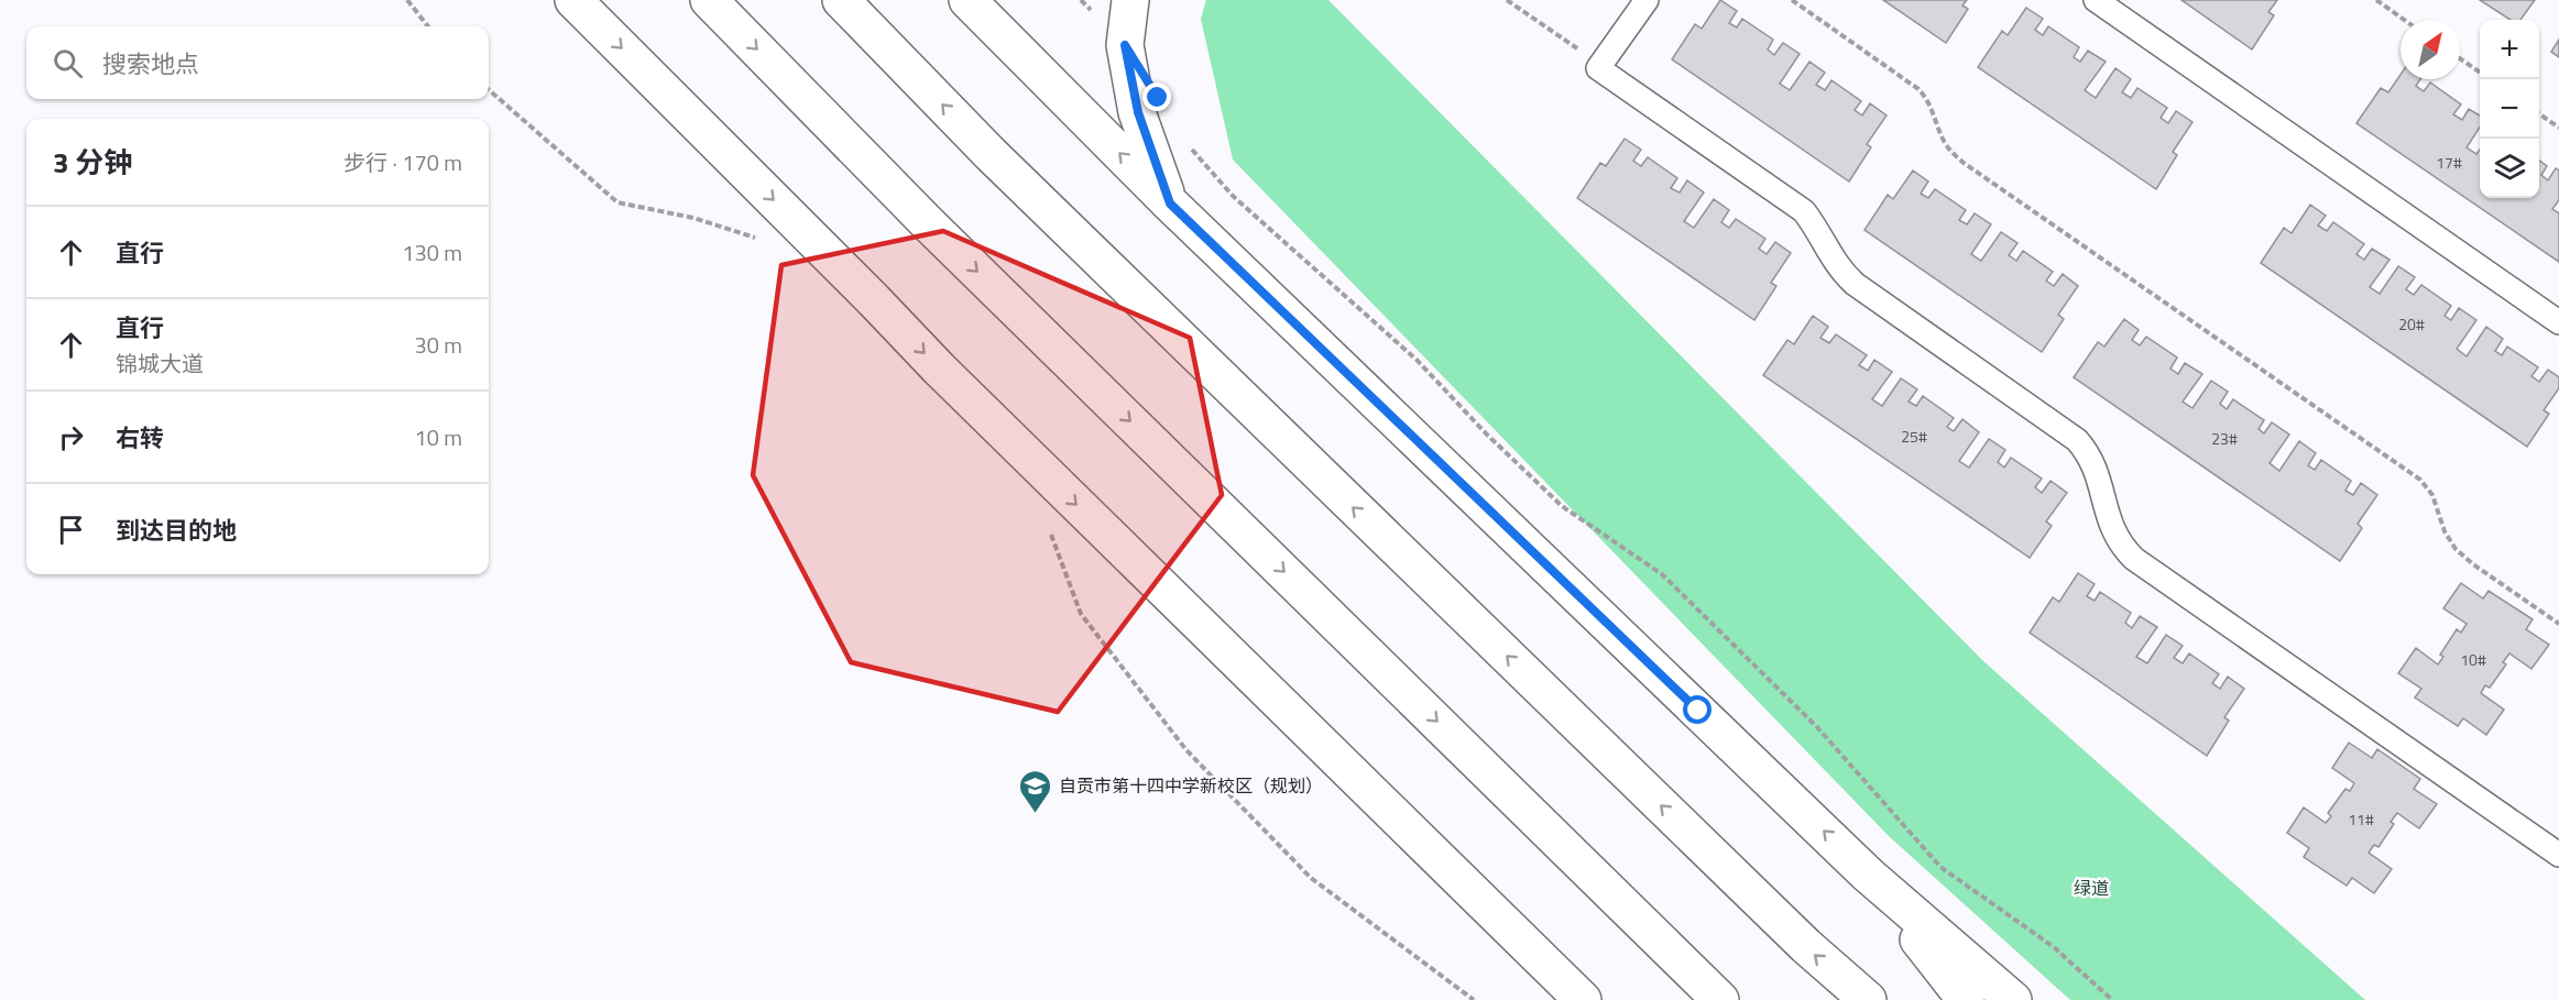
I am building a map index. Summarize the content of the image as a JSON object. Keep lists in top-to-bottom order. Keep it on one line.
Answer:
{"parks":["绿道"],"places":{"school or university":["自贡市第十四中学新校区（规划）"]},"house_numbers":["17#","20#","25#","23#","10#","11#"],"north":"top right","page":{"map_buttons":["+","−"],"search":"搜索地点","heading":["3 分钟","步行 · 170 m"],"list":[["直行","130 m"],["直行","锦城大道","30 m"],["右转","10 m"],"到达目的地"]}}
